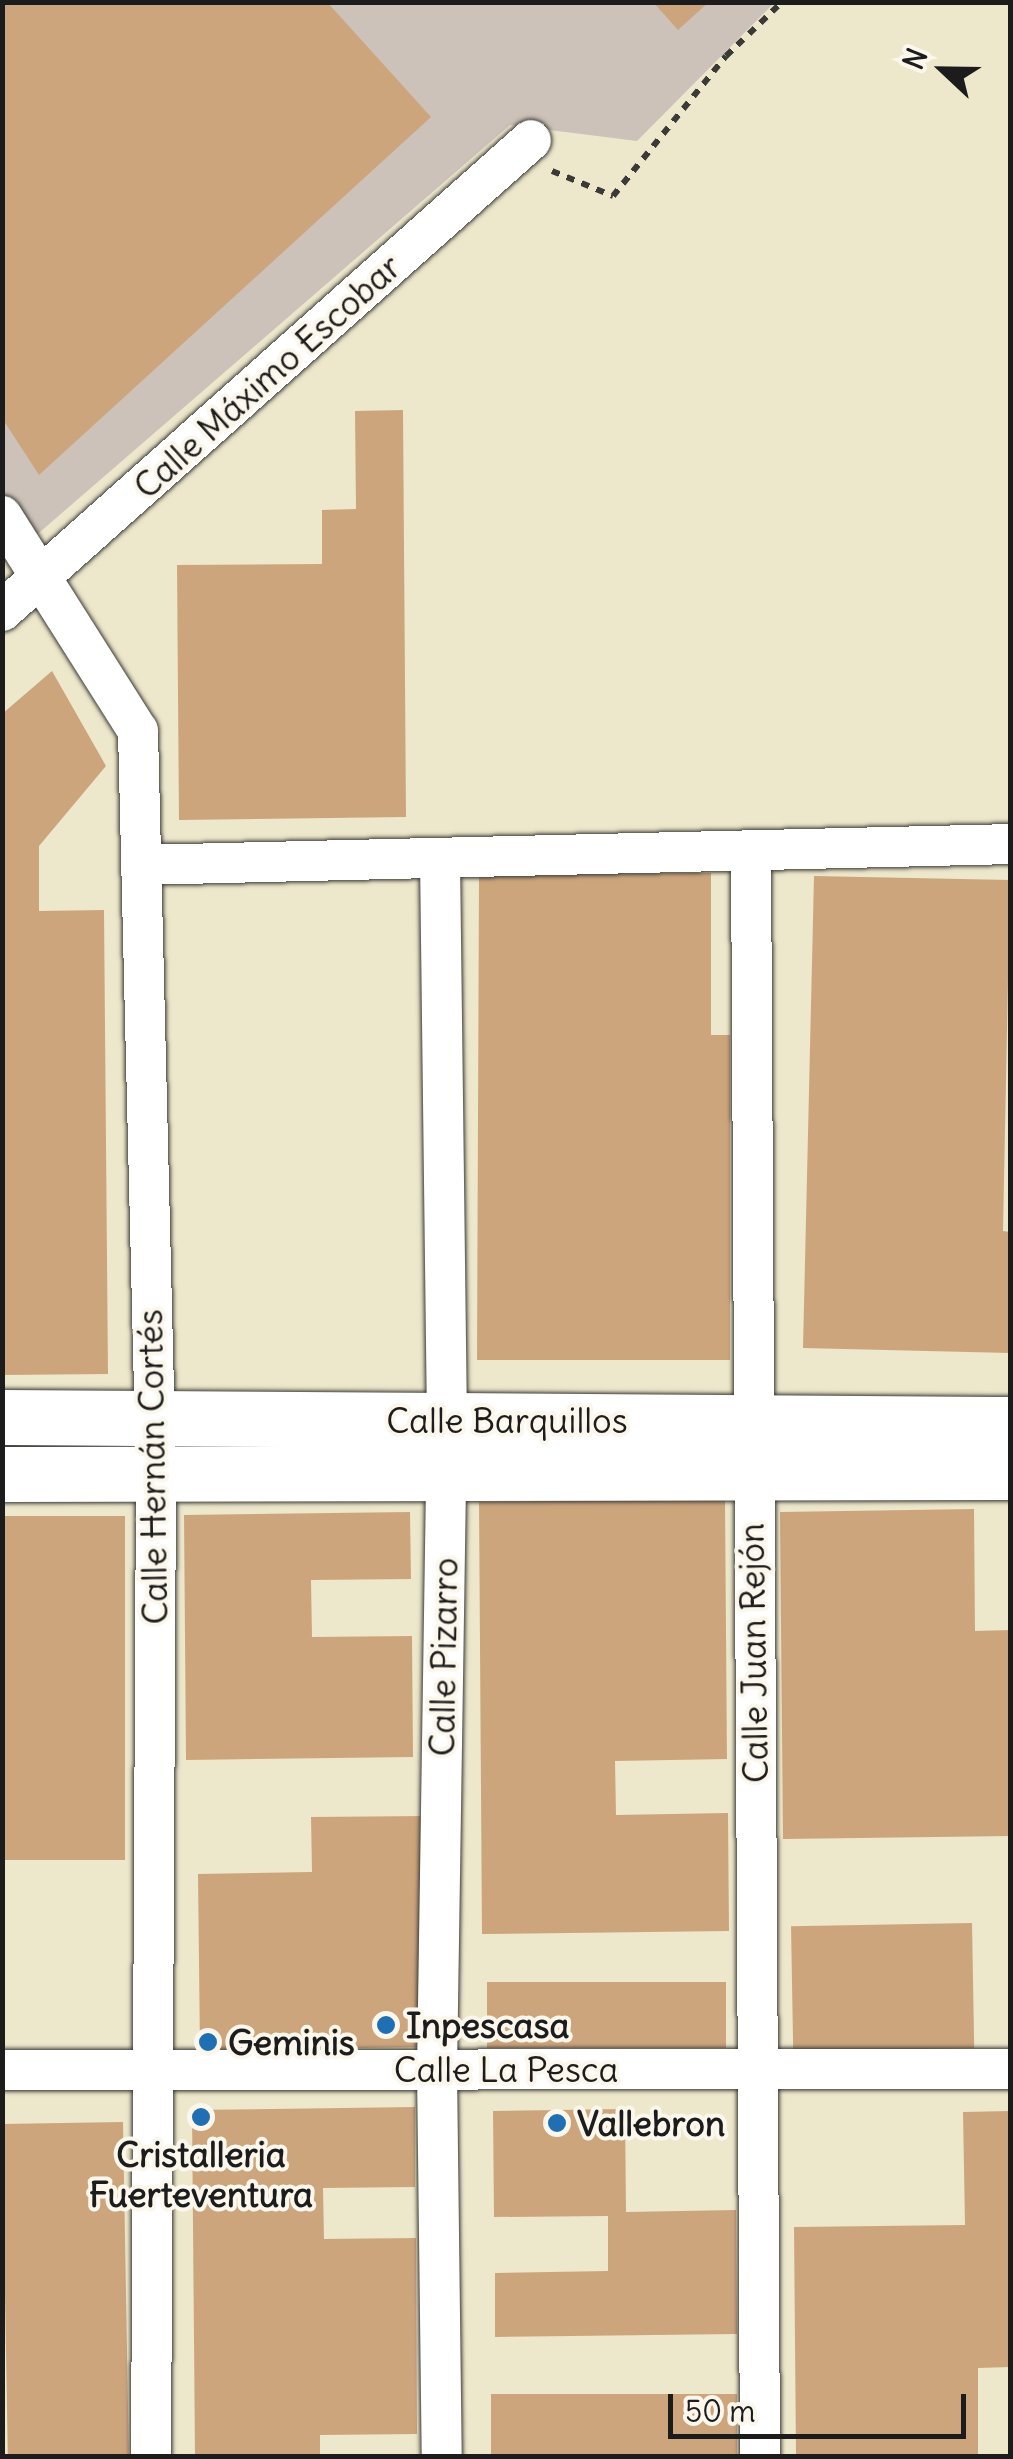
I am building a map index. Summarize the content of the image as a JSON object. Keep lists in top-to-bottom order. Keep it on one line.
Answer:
{"streets":{"main road":["Calle Barquillos"],"street":["Calle Máximo Escobar","Calle Hernán Cortés","Calle Juan Rejón","Calle Pizarro","Calle La Pesca"]},"crossings":[["Calle Máximo Escobar","Calle Hernán Cortés"],["Calle Barquillos","Calle Hernán Cortés"],["Calle Barquillos","Calle Juan Rejón"],["Calle Barquillos","Calle Pizarro"],["Calle Hernán Cortés","Calle La Pesca"],["Calle Juan Rejón","Calle La Pesca"],["Calle Pizarro","Calle La Pesca"]],"places":["Inpescasa","Geminis","Cristalleria Fuerteventura","Vallebron"],"scale_bar":"50 m","north":"left"}
